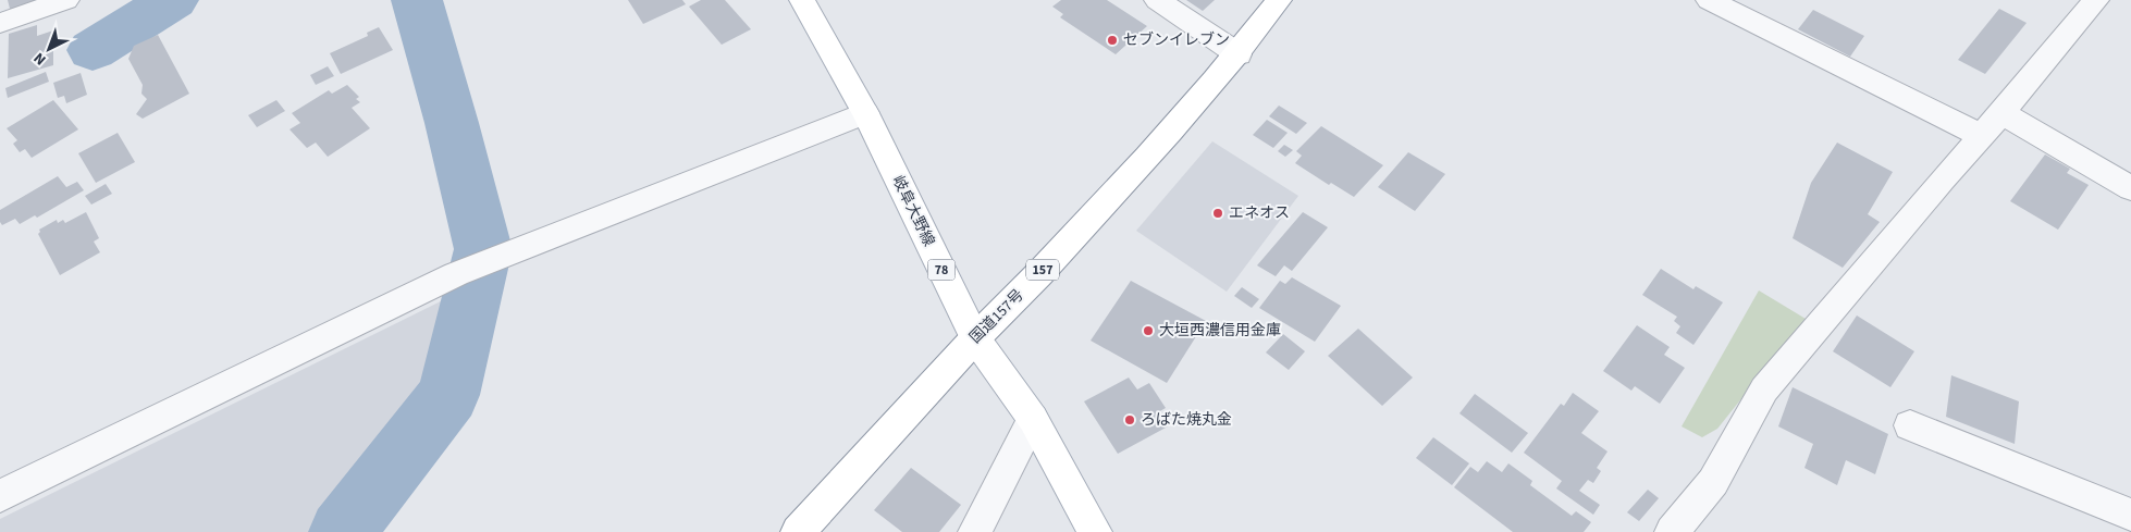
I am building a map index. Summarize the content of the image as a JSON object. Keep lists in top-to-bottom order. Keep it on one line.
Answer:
{"streets":{"main road":["岐阜大野線","78","157","国道157号"]},"crossings":[["岐阜大野線","国道157号"]],"places":["セブンイレブン","エネオス","大垣西濃信用金庫","ろばた焼丸金"],"north":"bottom left"}
